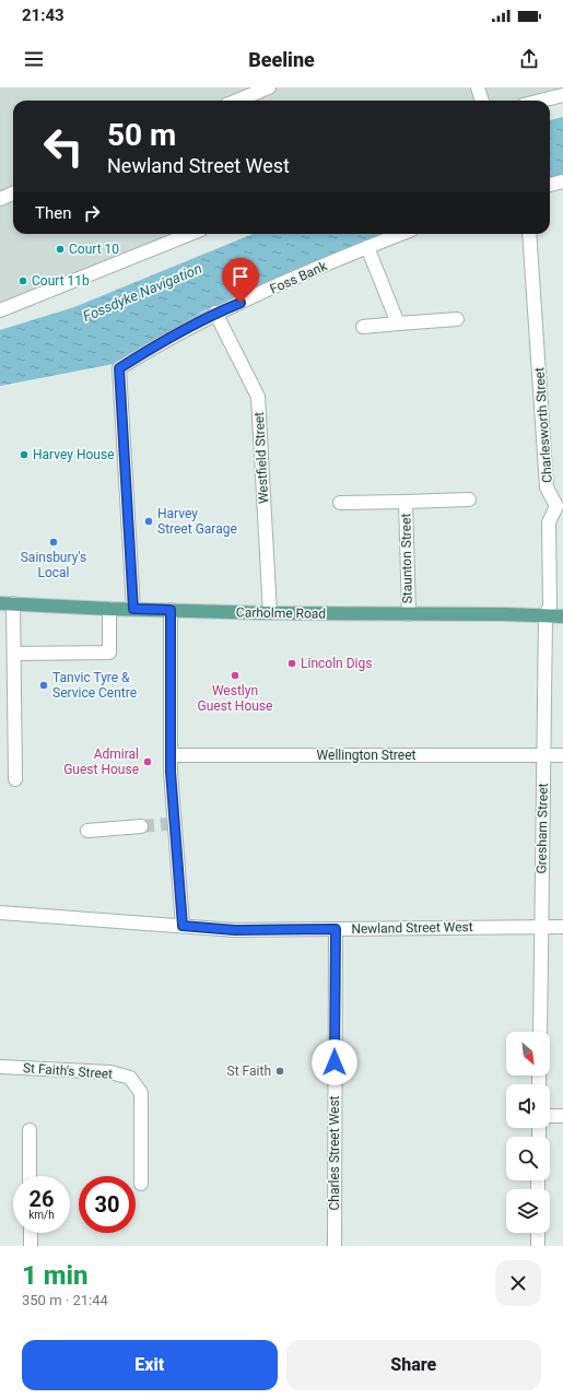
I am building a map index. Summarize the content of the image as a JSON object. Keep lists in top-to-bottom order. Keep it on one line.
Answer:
{"streets":{"main road":["Carholme Road"],"street":["Foss Bank","Charlesworth Street","Westfield Street","Staunton Street","Wellington Street","Gresham Street","Newland Street West","St Faith's Street","Charles Street West"]},"crossings":[["Foss Bank","Westfield Street"],["Foss Bank","Carholme Road"],["Charlesworth Street","Carholme Road"],["Charlesworth Street","Gresham Street"],["Westfield Street","Carholme Road"],["Staunton Street","Carholme Road"],["Carholme Road","Gresham Street"],["Wellington Street","Gresham Street"],["Gresham Street","Newland Street West"],["Newland Street West","Charles Street West"]],"water":["Fossdyke Navigation"],"places":["Court 10","Court 11b","Harvey House","Harvey Street Garage","Sainsbury's Local","Lincoln Digs","Westlyn Guest House","Tanvic Tyre & Service Centre","Admiral Guest House","St Faith"],"north":"bottom right","page":{"status":"21:43","header":"Beeline","turn":["50 m","Newland Street West"],"then":"Then","speed":"26 km/h","limit":"30","heading":["1 min","350 m · 21:44"],"buttons":["Exit","Share"]}}
